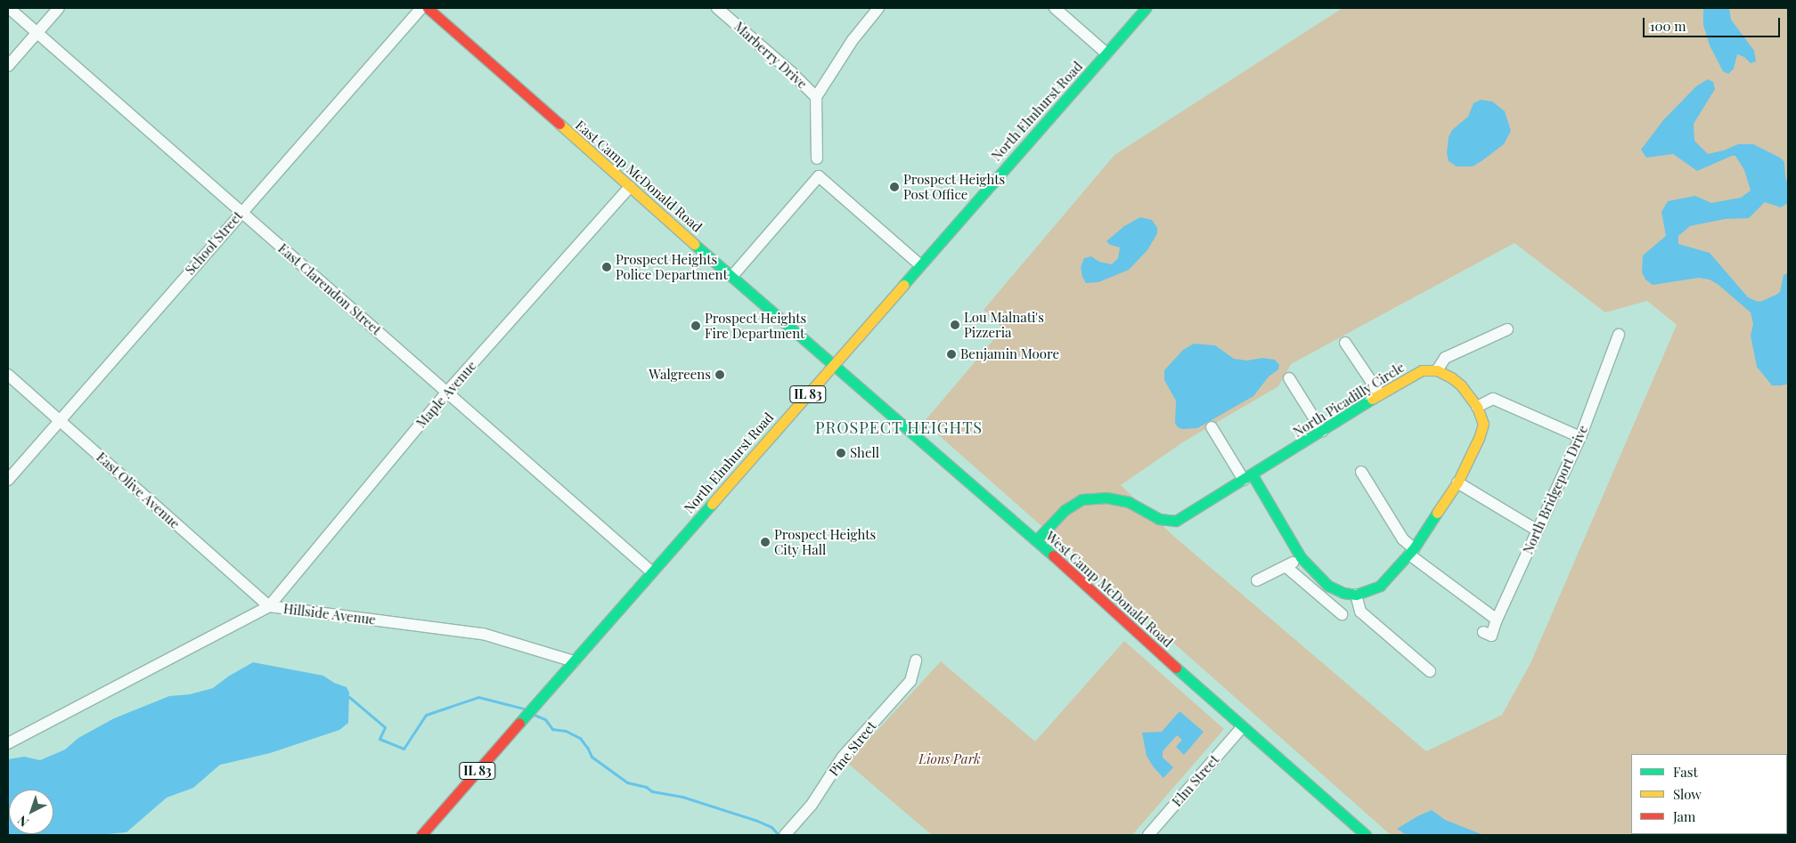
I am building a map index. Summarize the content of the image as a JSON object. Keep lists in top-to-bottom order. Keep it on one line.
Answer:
{"streets":{"main road":["North Elmhurst Road","East Camp McDonald Road","IL 83","North Picadilly Circle","West Camp McDonald Road"],"street":["Marberry Drive","School Street","East Clarendon Street","Maple Avenue","North Bridgeport Drive","East Olive Avenue","Hillside Avenue","Pine Street","Elm Street"]},"crossings":[["North Elmhurst Road","East Camp McDonald Road"],["North Elmhurst Road","East Clarendon Street"],["North Elmhurst Road","West Camp McDonald Road"],["North Elmhurst Road","Hillside Avenue"],["East Camp McDonald Road","Maple Avenue"],["East Camp McDonald Road","West Camp McDonald Road"],["School Street","East Clarendon Street"],["School Street","East Olive Avenue"],["East Clarendon Street","Maple Avenue"],["Maple Avenue","East Olive Avenue"],["Maple Avenue","Hillside Avenue"],["North Picadilly Circle","West Camp McDonald Road"],["East Olive Avenue","Hillside Avenue"],["West Camp McDonald Road","Elm Street"]],"districts":["PROSPECT HEIGHTS"],"parks":["Lions Park"],"places":["Prospect Heights Post Office","Prospect Heights Police Department","Lou Malnati's Pizzeria","Prospect Heights Fire Department","Benjamin Moore","Walgreens","Shell","Prospect Heights City Hall"],"legend":["Fast","Slow","Jam"],"scale_bar":"100 m","north":"bottom left"}
